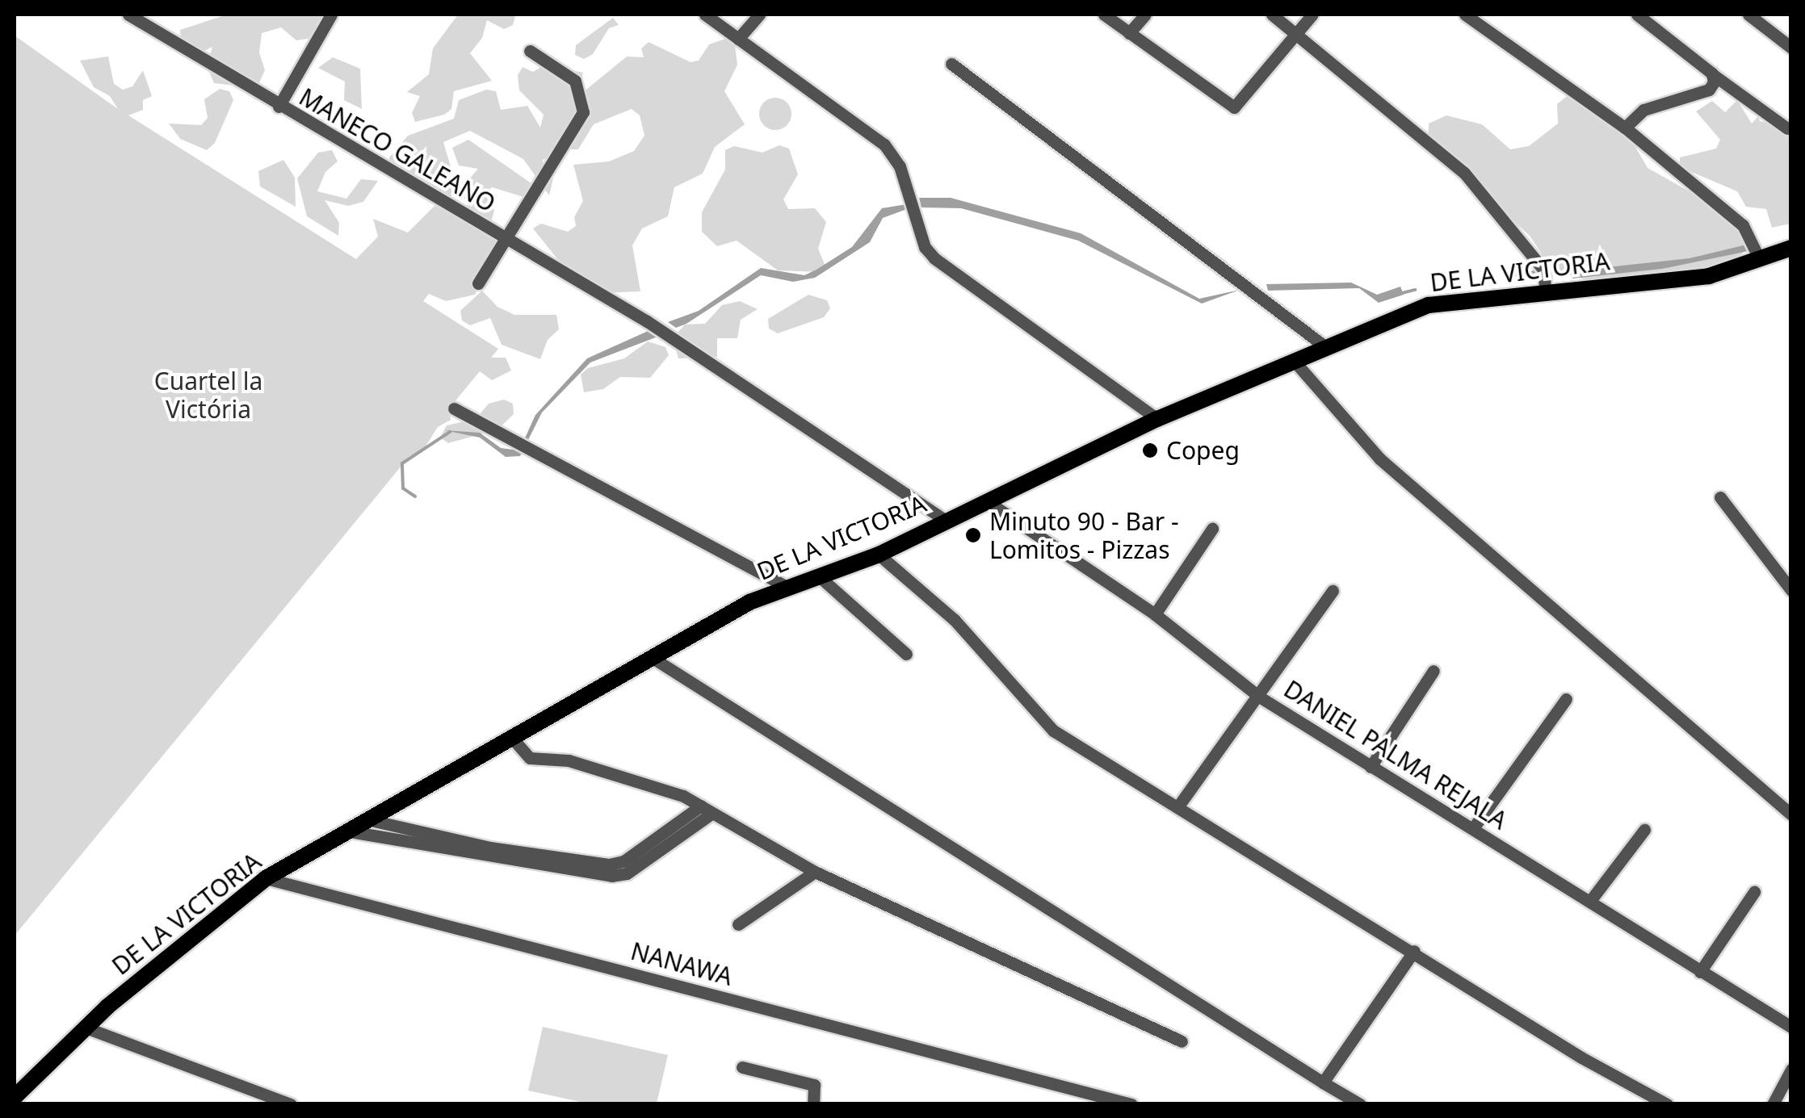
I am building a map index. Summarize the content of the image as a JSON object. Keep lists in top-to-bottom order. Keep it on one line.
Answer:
{"streets":{"main road":["DE LA VICTORIA"],"street":["MANECO GALEANO","DANIEL PALMA REJALA","NANAWA"]},"crossings":[["MANECO GALEANO","DE LA VICTORIA"],["DE LA VICTORIA","DANIEL PALMA REJALA"],["DE LA VICTORIA","NANAWA"]],"parks":["Cuartel la Victória"],"places":["Copeg","Minuto 90 - Bar - Lomitos - Pizzas"]}
